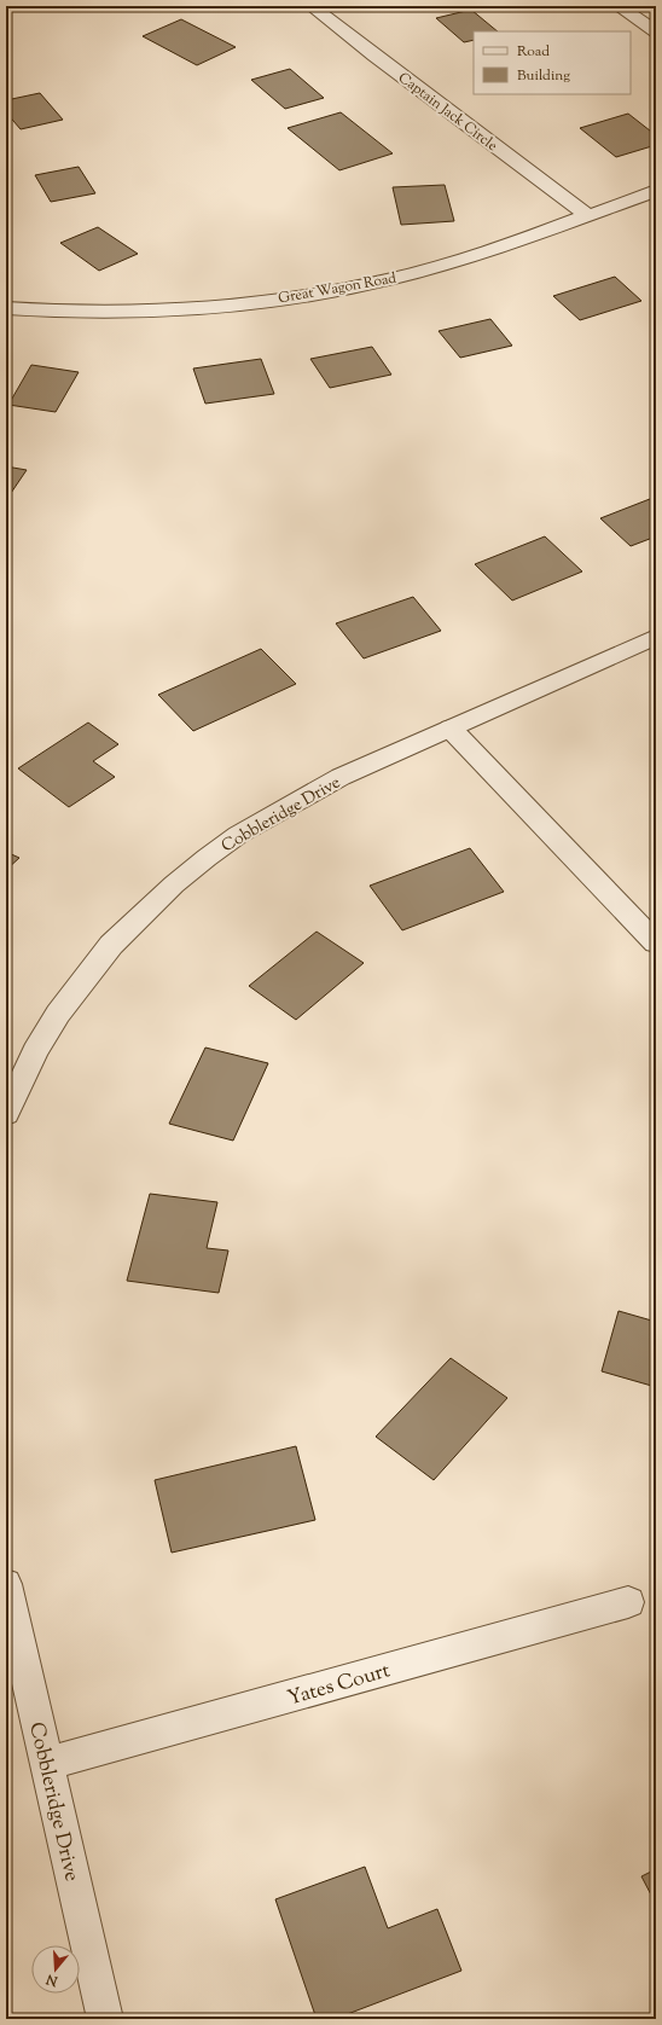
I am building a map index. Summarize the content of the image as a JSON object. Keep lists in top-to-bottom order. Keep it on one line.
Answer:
{"streets":{"street":["Captain Jack Circle","Great Wagon Road","Cobbleridge Drive","Yates Court"]},"crossings":[["Captain Jack Circle","Great Wagon Road"],["Cobbleridge Drive","Yates Court"]],"legend":["Road","Building"],"north":"bottom"}
